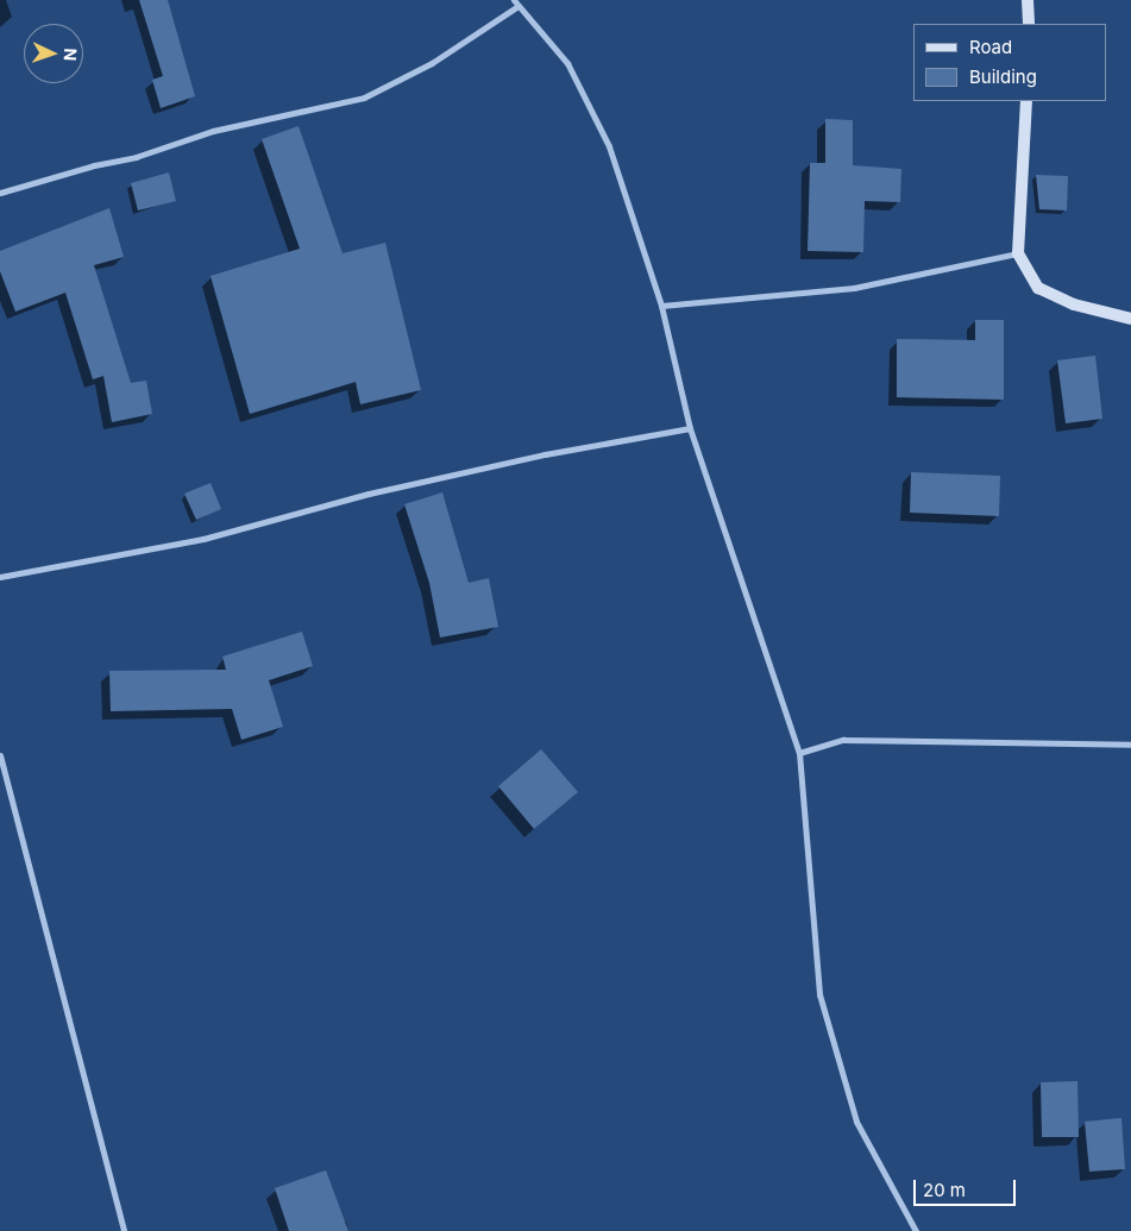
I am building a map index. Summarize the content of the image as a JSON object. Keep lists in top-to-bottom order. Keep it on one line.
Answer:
{"legend":["Road","Building"],"scale_bar":"20 m","north":"right"}
